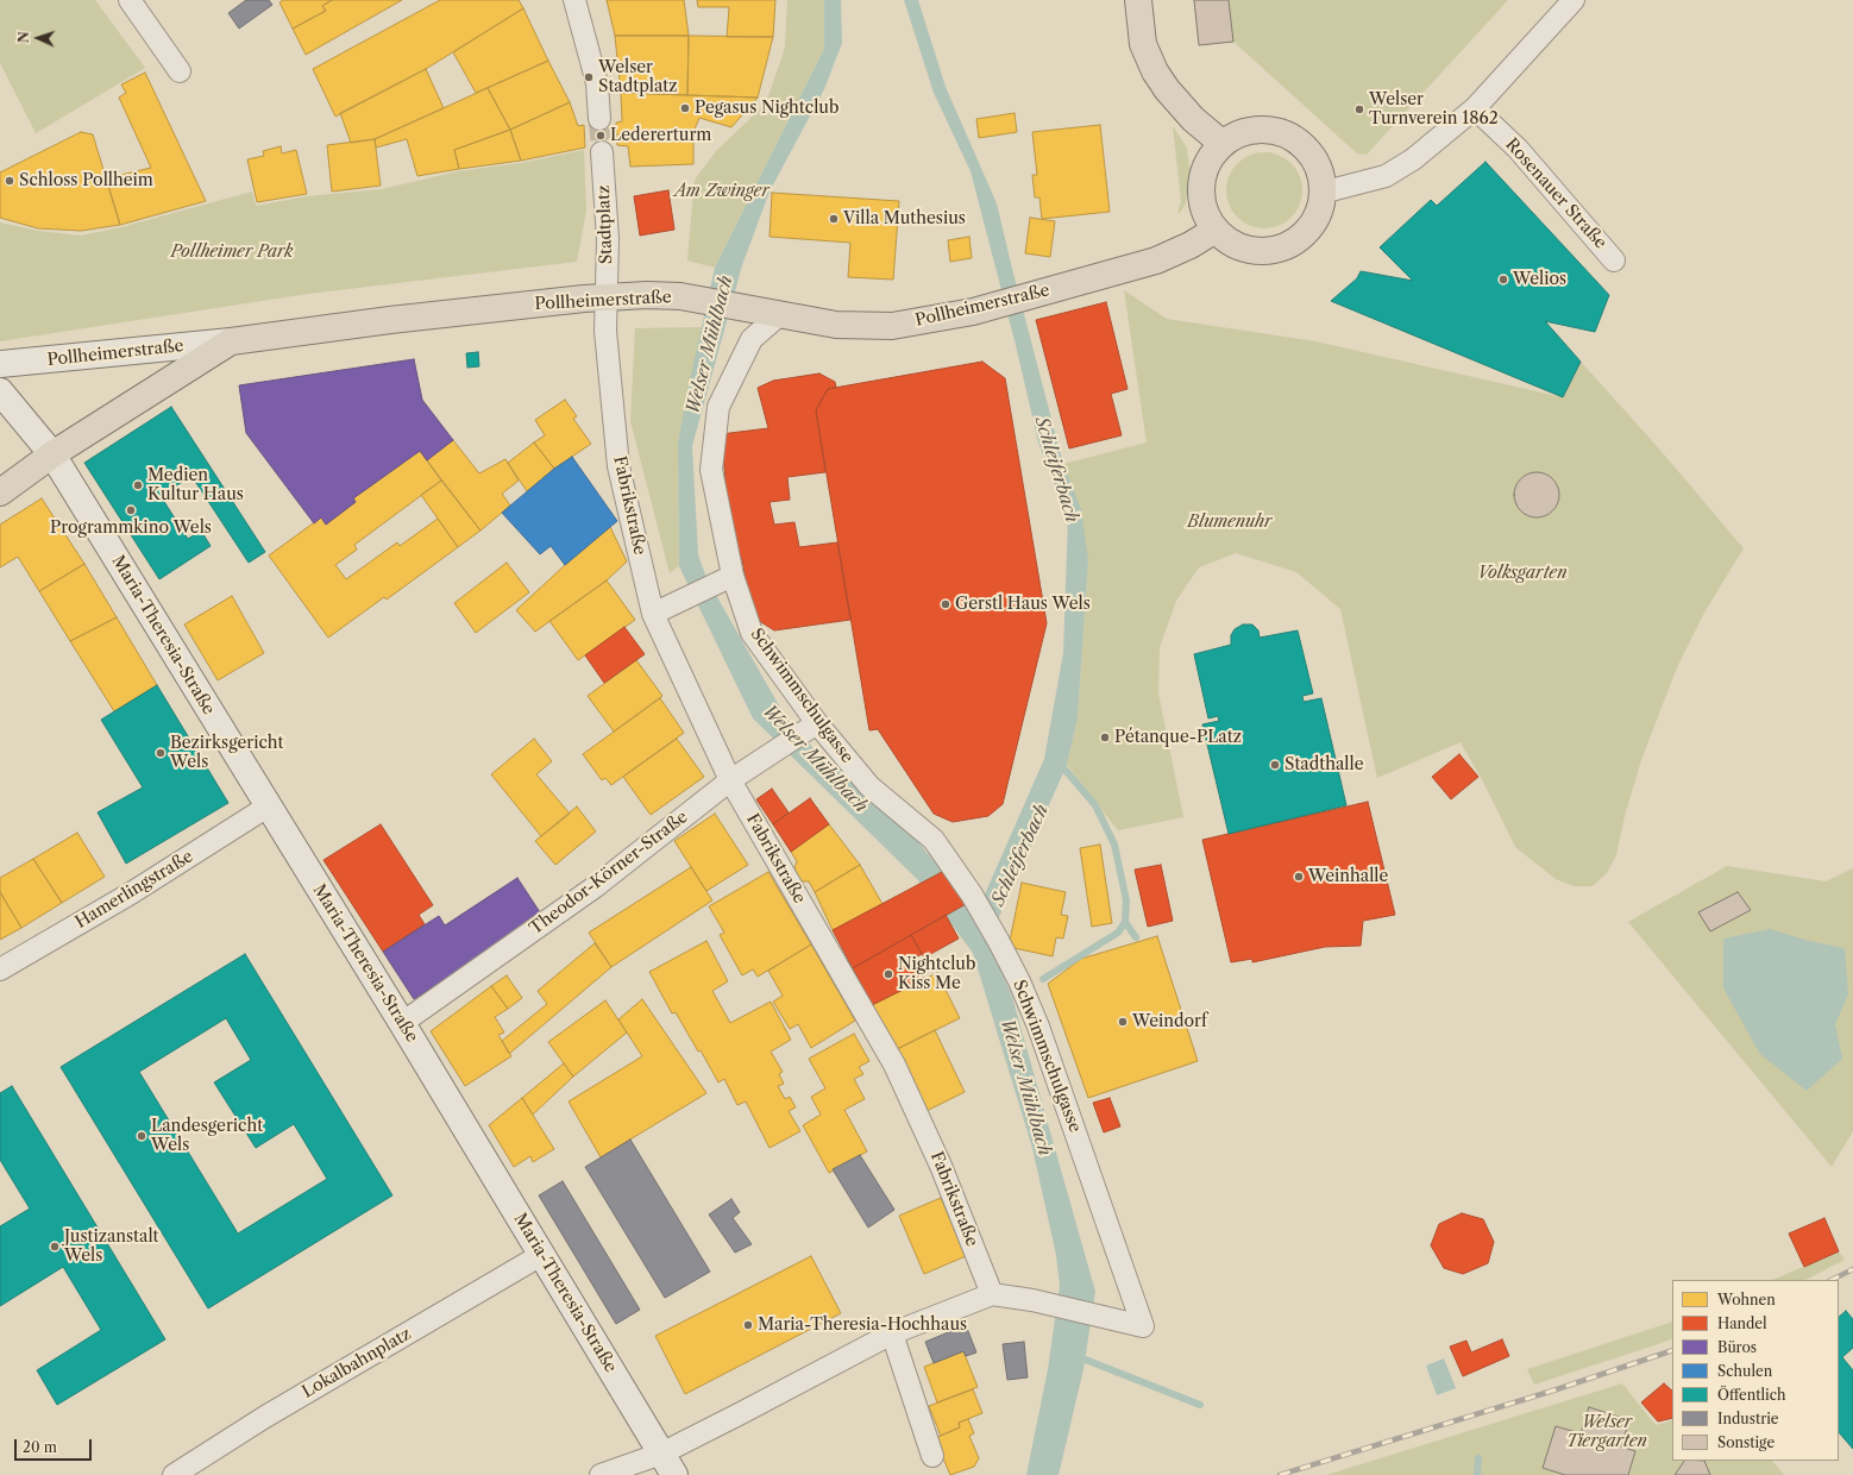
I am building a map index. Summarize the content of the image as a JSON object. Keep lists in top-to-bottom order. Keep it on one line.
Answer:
{"streets":{"main road":["Pollheimerstraße","Maria-Theresia-Straße"],"street":["Rosenauer Straße","Stadtplatz","Fabrikstraße","Schwimmschulgasse","Theodor-Körner-Straße","Hamerlingstraße","Lokalbahnplatz"]},"crossings":[["Stadtplatz","Pollheimerstraße"],["Stadtplatz","Fabrikstraße"],["Pollheimerstraße","Fabrikstraße"],["Pollheimerstraße","Maria-Theresia-Straße"],["Pollheimerstraße","Schwimmschulgasse"],["Fabrikstraße","Schwimmschulgasse"],["Fabrikstraße","Theodor-Körner-Straße"],["Maria-Theresia-Straße","Theodor-Körner-Straße"],["Maria-Theresia-Straße","Hamerlingstraße"],["Maria-Theresia-Straße","Lokalbahnplatz"],["Schwimmschulgasse","Theodor-Körner-Straße"]],"water":["Welser Mühlbach","Schleiferbach"],"parks":["Am Zwinger","Pollheimer Park","Blumenuhr","Volksgarten","Welser Tiergarten"],"places":["Welser Stadtplatz","Pegasus Nightclub","Welser Turnverein 1862","Ledererturm","Schloss Pollheim","Villa Muthesius","Welios","Medien Kultur Haus","Programmkino Wels","Gerstl Haus Wels","Pétanque-PLatz","Bezirksgericht Wels","Stadthalle","Weinhalle","Nightclub Kiss Me","Weindorf","Landesgericht Wels","Justizanstalt Wels","Maria-Theresia-Hochhaus"],"legend":["Wohnen","Handel","Büros","Schulen","Öffentlich","Industrie","Sonstige"],"scale_bar":"20 m","north":"left"}
